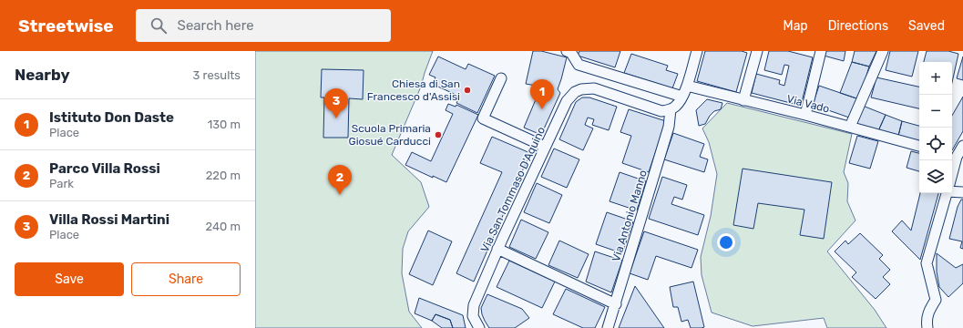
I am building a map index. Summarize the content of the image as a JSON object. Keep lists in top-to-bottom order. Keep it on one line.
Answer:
{"streets":{"street":["Via Vado","Via San Tommaso D'Aquino","Via Antonio Manno"]},"crossings":[["Via San Tommaso D'Aquino","Via Antonio Manno"]],"places":["Chiesa di San Francesco d'Assisi","Scuola Primaria Giosué Carducci"],"page":{"header":"Streetwise","search":"Search here","nav":["Map","Directions","Saved"],"heading":["Nearby","3 results"],"map_buttons":["+","−"],"pins":["1","3","2"],"list":[{"mark":"1","name":"Istituto Don Daste","note":"Place","value":"130 m"},{"mark":"2","name":"Parco Villa Rossi","note":"Park","value":"220 m"},{"mark":"3","name":"Villa Rossi Martini","note":"Place","value":"240 m"}],"buttons":["Save","Share"]}}
